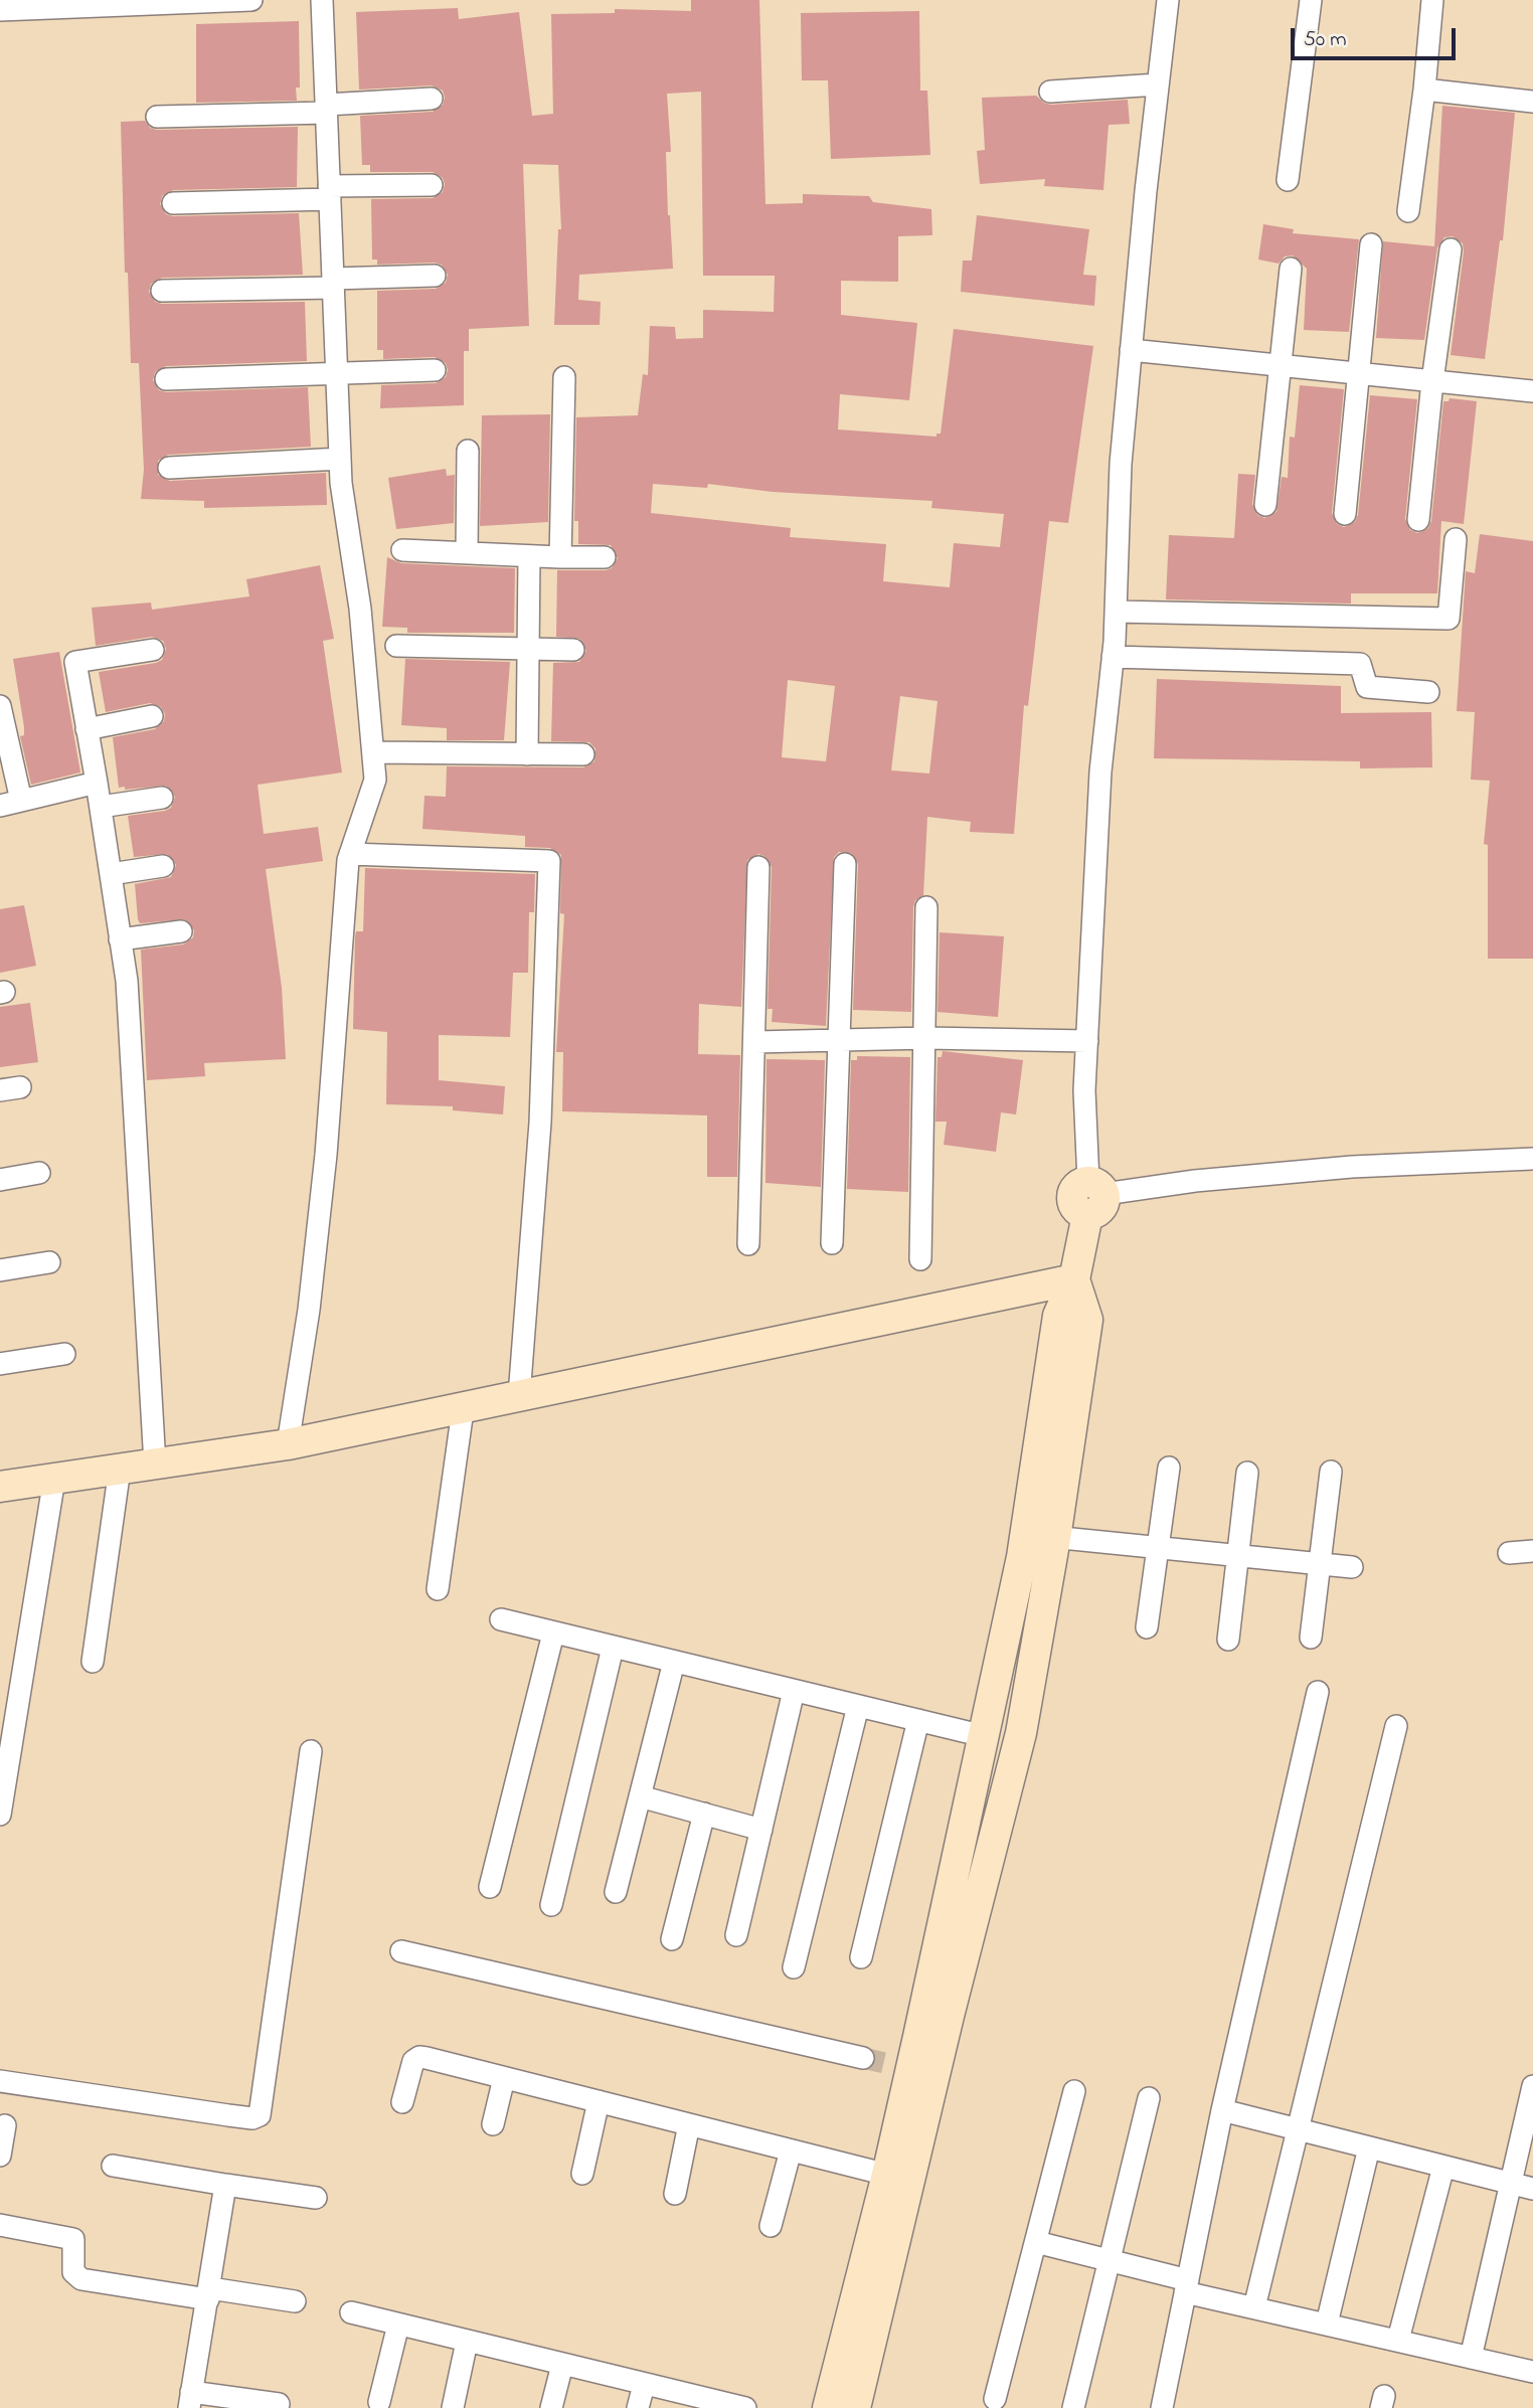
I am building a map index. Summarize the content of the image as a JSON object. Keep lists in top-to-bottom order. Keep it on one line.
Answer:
{"scale_bar":"50 m"}
